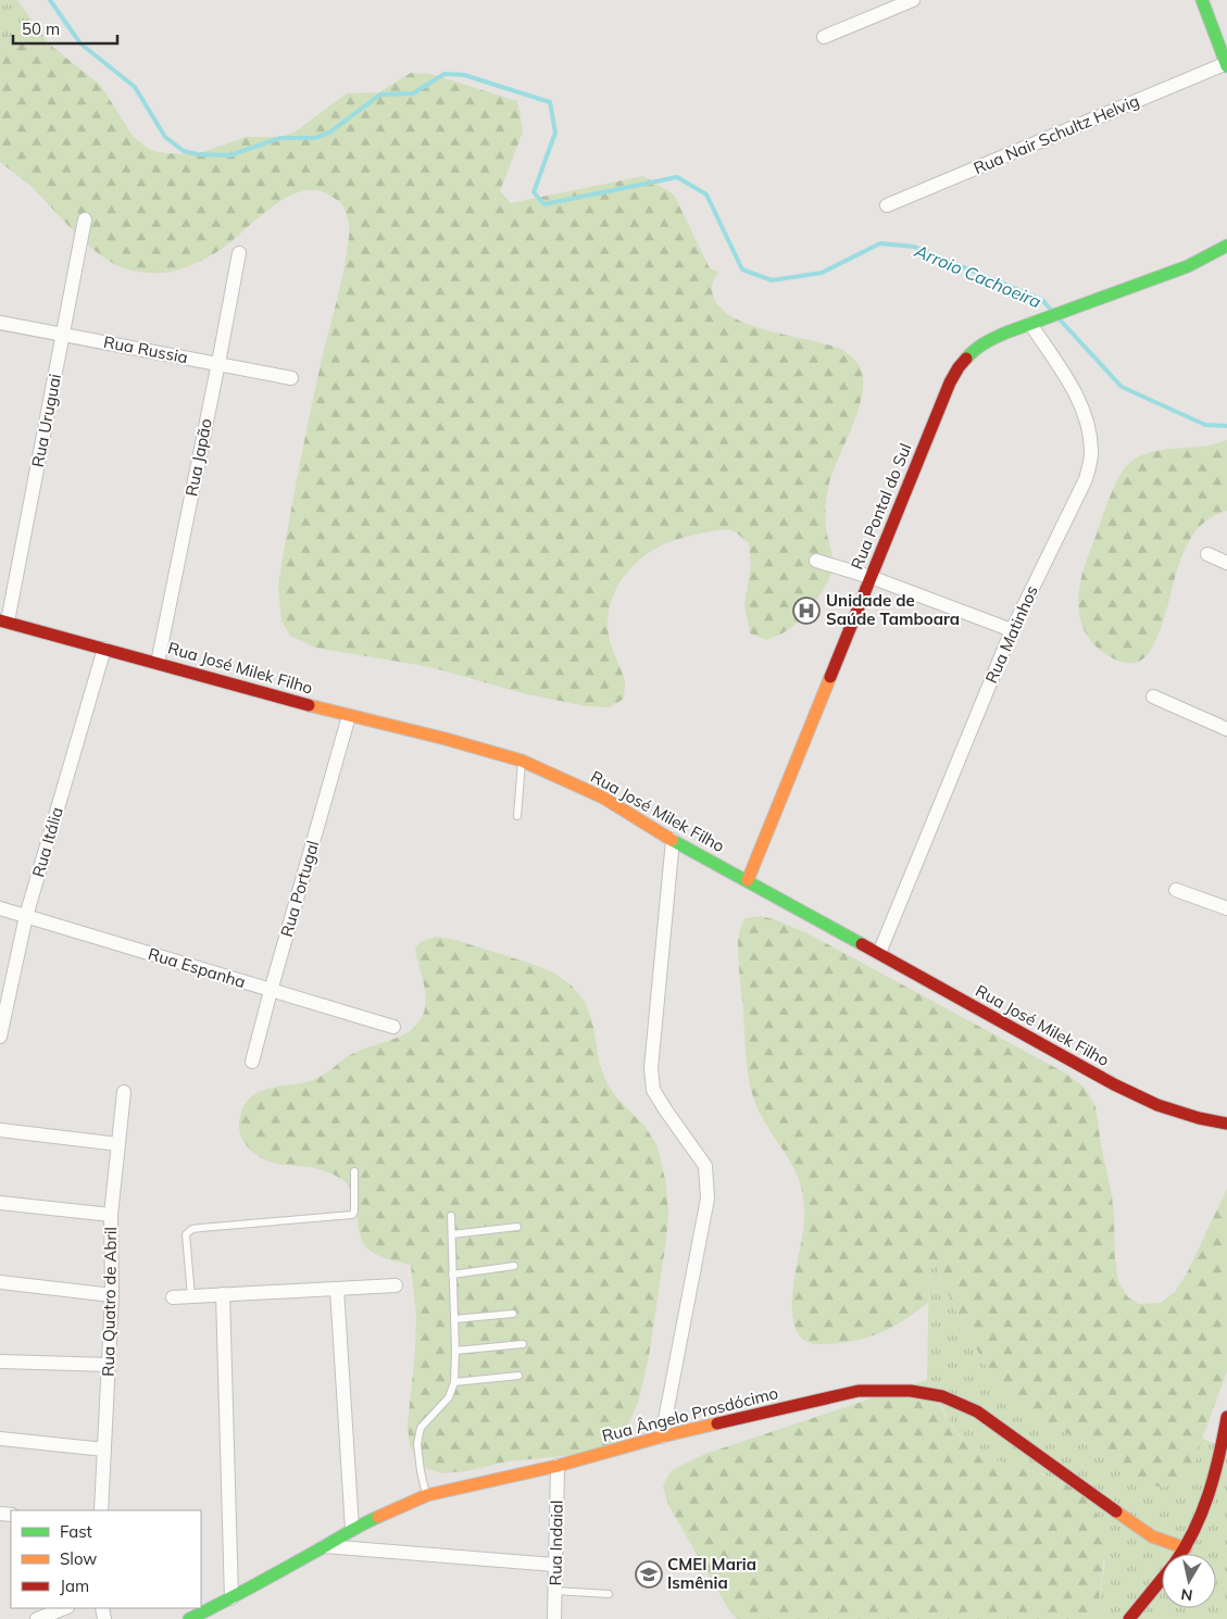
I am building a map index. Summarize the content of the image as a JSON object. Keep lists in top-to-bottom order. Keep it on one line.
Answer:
{"streets":{"street":["Rua Nair Schultz Helvig","Rua Russia","Rua Uruguai","Rua Japão","Rua Pontal do Sul","Rua Matinhos","Rua José Milek Filho","Rua Itália","Rua Portugal","Rua Espanha","Rua Quatro de Abril","Rua Ângelo Prosdócimo","Rua Indaial"]},"crossings":[["Rua Russia","Rua Uruguai"],["Rua Russia","Rua Japão"],["Rua Uruguai","Rua José Milek Filho"],["Rua Japão","Rua José Milek Filho"],["Rua Pontal do Sul","Rua Matinhos"],["Rua Pontal do Sul","Rua José Milek Filho"],["Rua Matinhos","Rua José Milek Filho"],["Rua José Milek Filho","Rua Itália"],["Rua José Milek Filho","Rua Portugal"],["Rua Itália","Rua Espanha"],["Rua Portugal","Rua Espanha"],["Rua Ângelo Prosdócimo","Rua Indaial"]],"water":["Arroio Cachoeira"],"places":{"hospital":["Unidade de Saúde Tamboara"],"school or university":["CMEI Maria Ismênia"]},"legend":["Fast","Slow","Jam"],"scale_bar":"50 m","north":"bottom"}
